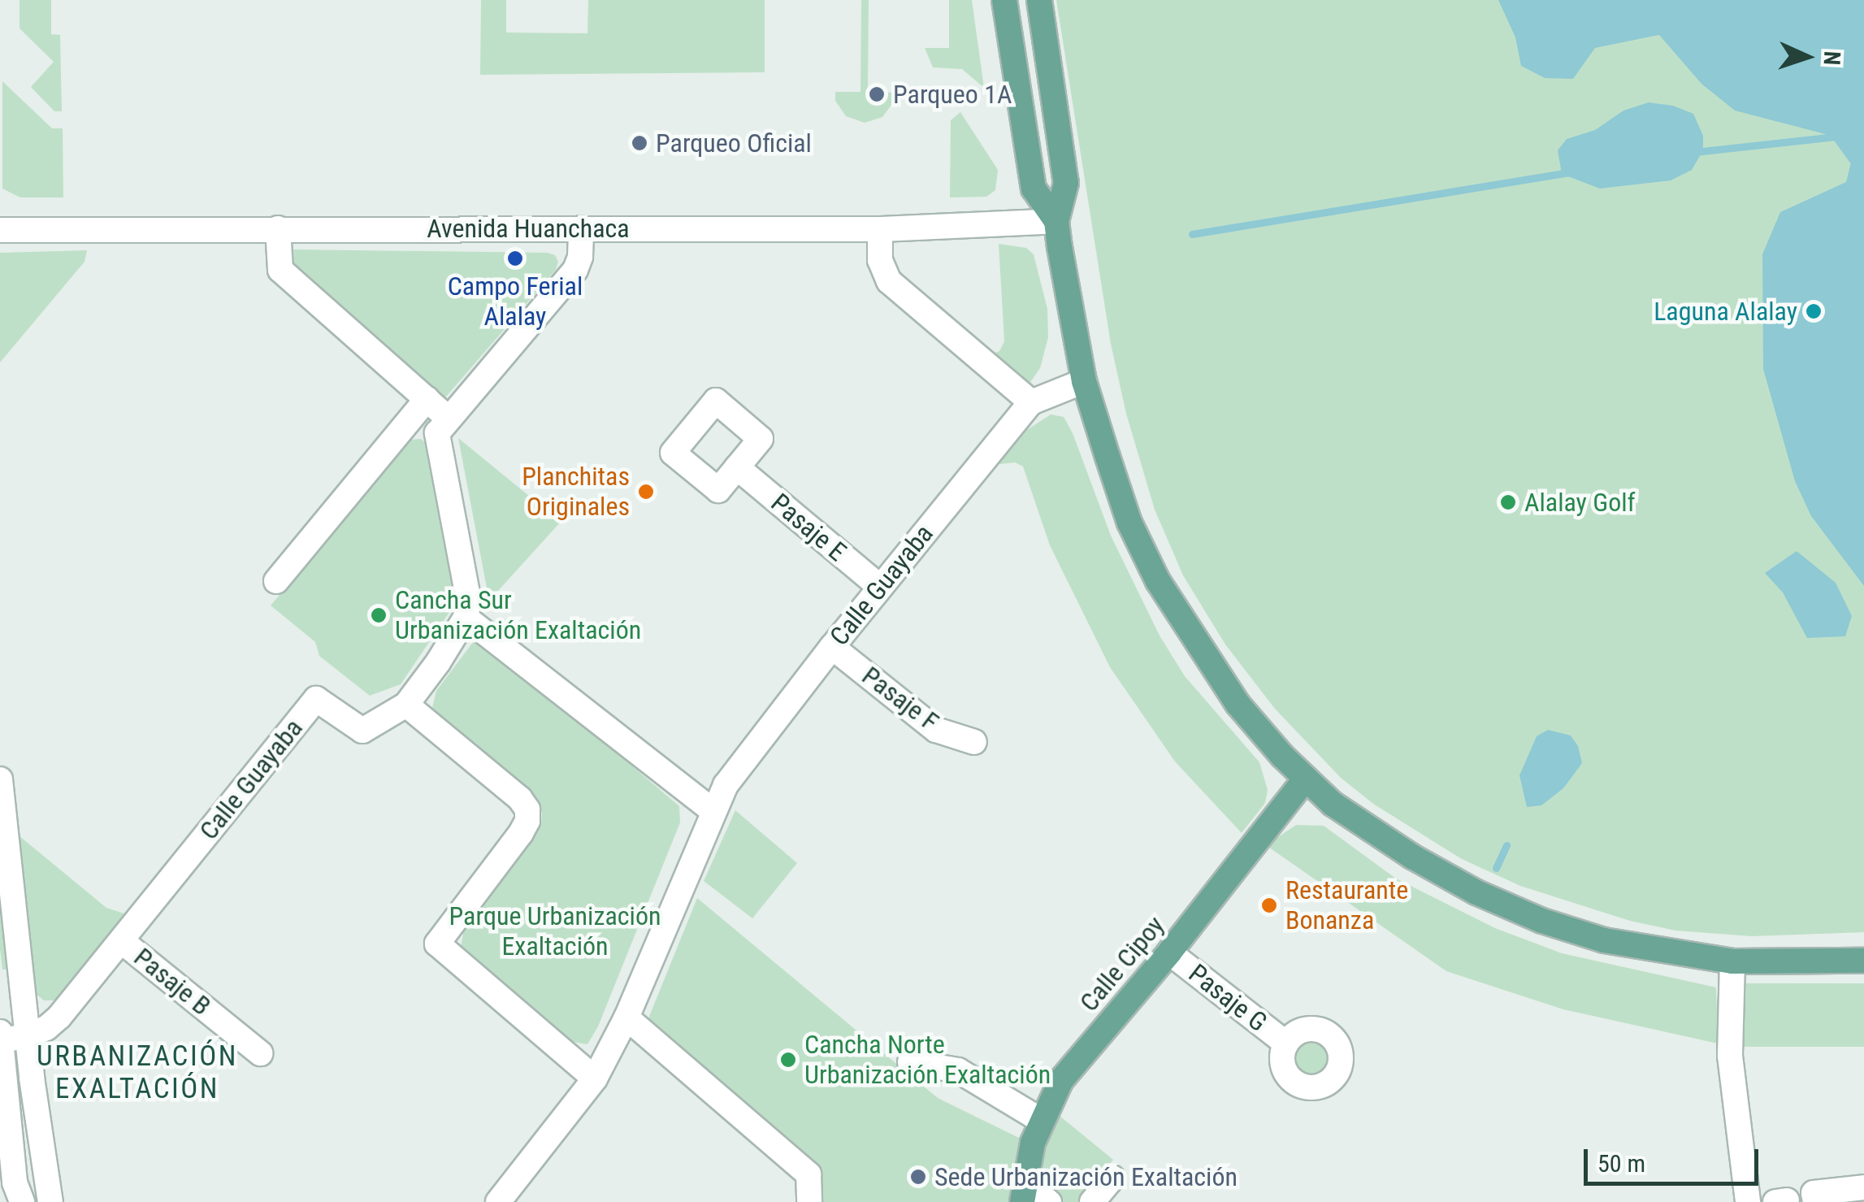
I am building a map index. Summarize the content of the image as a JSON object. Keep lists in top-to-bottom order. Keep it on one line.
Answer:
{"streets":{"main road":["Calle Cipoy"],"street":["Avenida Huanchaca","Pasaje E","Calle Guayaba","Pasaje F","Pasaje B","Pasaje G"]},"crossings":[["Pasaje E","Calle Guayaba"],["Calle Guayaba","Pasaje F"],["Calle Guayaba","Pasaje B"],["Calle Cipoy","Pasaje G"]],"districts":["URBANIZACIÓN EXALTACIÓN"],"parks":["Parque Urbanización Exaltación"],"places":["Parqueo 1A","Parqueo Oficial","Campo Ferial Alalay","Laguna Alalay","Planchitas Originales","Alalay Golf","Cancha Sur Urbanización Exaltación","Restaurante Bonanza","Cancha Norte Urbanización Exaltación","Sede Urbanización Exaltación"],"scale_bar":"50 m","north":"right"}
